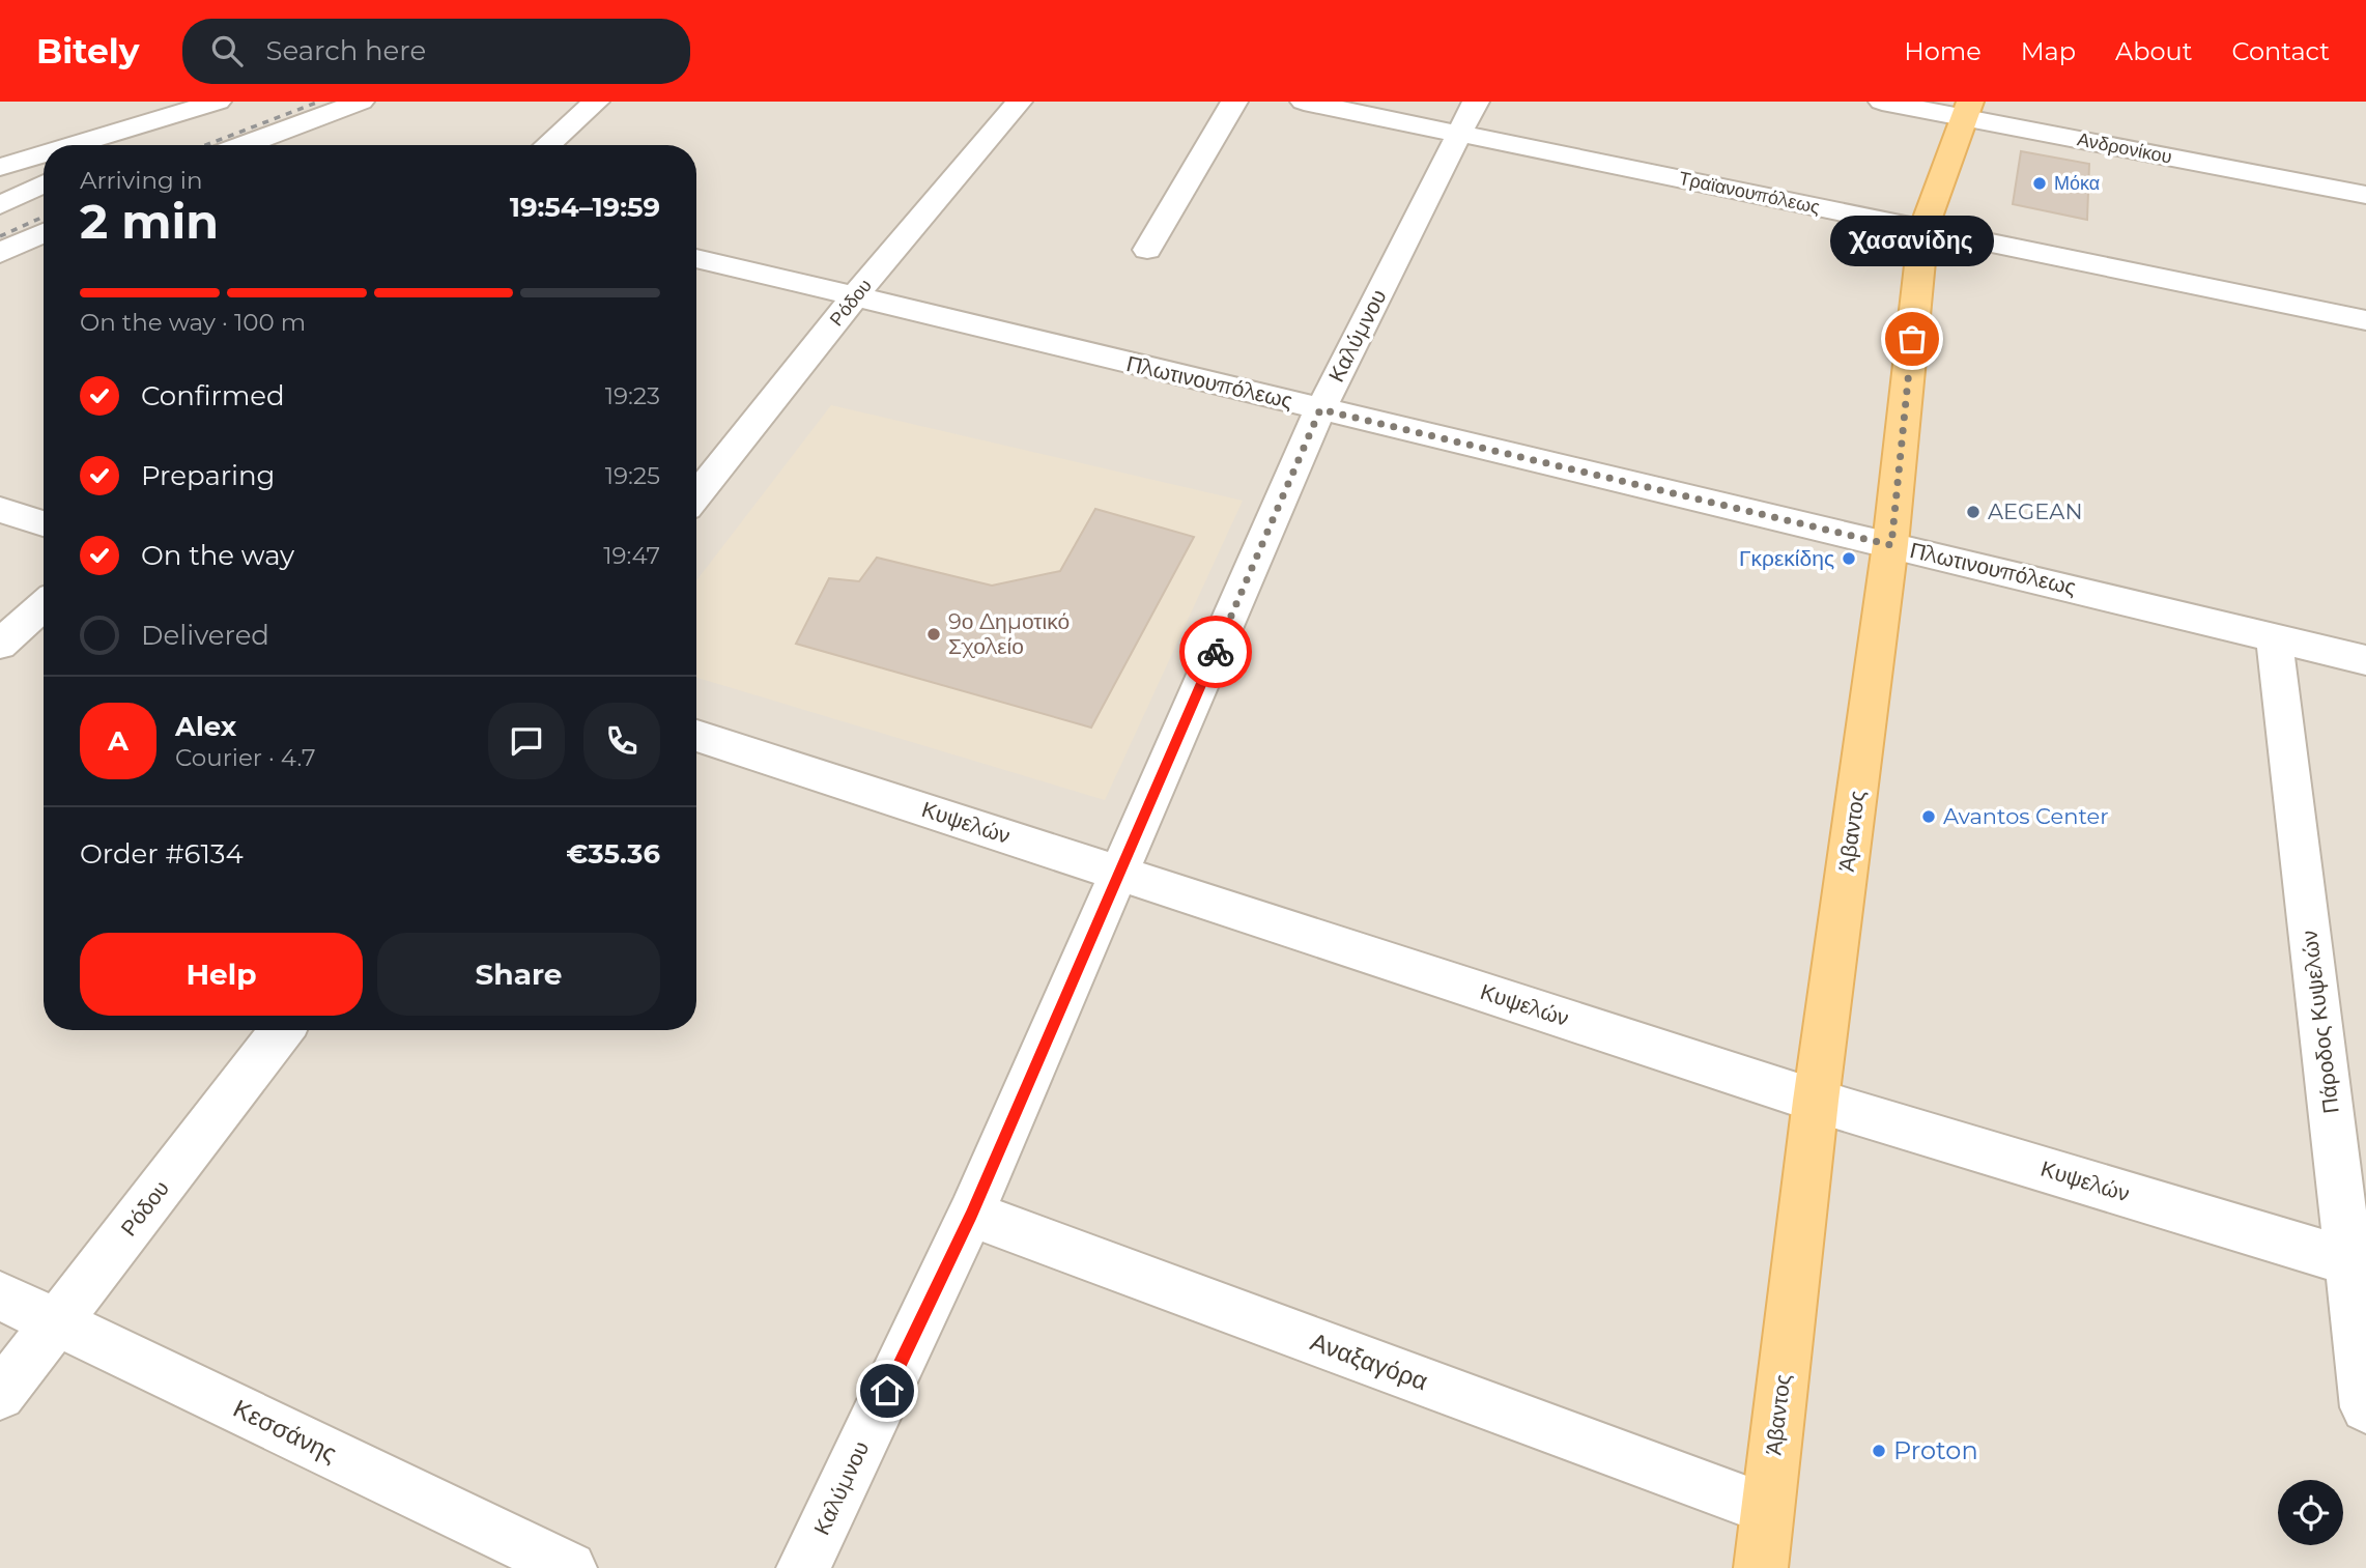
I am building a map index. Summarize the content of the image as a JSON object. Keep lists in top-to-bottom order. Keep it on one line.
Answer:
{"streets":{"main road":["Άβαντος"],"street":["Ανδρονίκου","Τραϊανουπόλεως","Ρόδου","Καλύμνου","Πλωτινουπόλεως","Κυψελών","Πάροδος Κυψελών","Αναξαγόρα","Κεσσάνης"]},"crossings":[["Ανδρονίκου","Άβαντος"],["Τραϊανουπόλεως","Καλύμνου"],["Τραϊανουπόλεως","Άβαντος"],["Ρόδου","Πλωτινουπόλεως"],["Ρόδου","Κεσσάνης"],["Καλύμνου","Πλωτινουπόλεως"],["Καλύμνου","Κυψελών"],["Καλύμνου","Αναξαγόρα"],["Πλωτινουπόλεως","Άβαντος"],["Πλωτινουπόλεως","Πάροδος Κυψελών"],["Κυψελών","Άβαντος"],["Κυψελών","Πάροδος Κυψελών"],["Άβαντος","Αναξαγόρα"]],"places":["Μόκα","Χασανίδης","AEGEAN","Γκρεκίδης","9ο Δημοτικό Σχολείο","Avantos Center","Proton"],"page":{"header":"Bitely","search":"Search here","nav":["Home","Map","About","Contact"],"heading":["2 min","Arriving in","19:54–19:59"],"panel":["Alex","Courier · 4.7","Order #6134","€35.36"],"bubble":"Χασανίδης","bar":"On the way · 100 m","list":[["Confirmed","19:23"],["Preparing","19:25"],["On the way","19:47"],"Delivered"],"round":"A","buttons":["Help","Share"]}}
